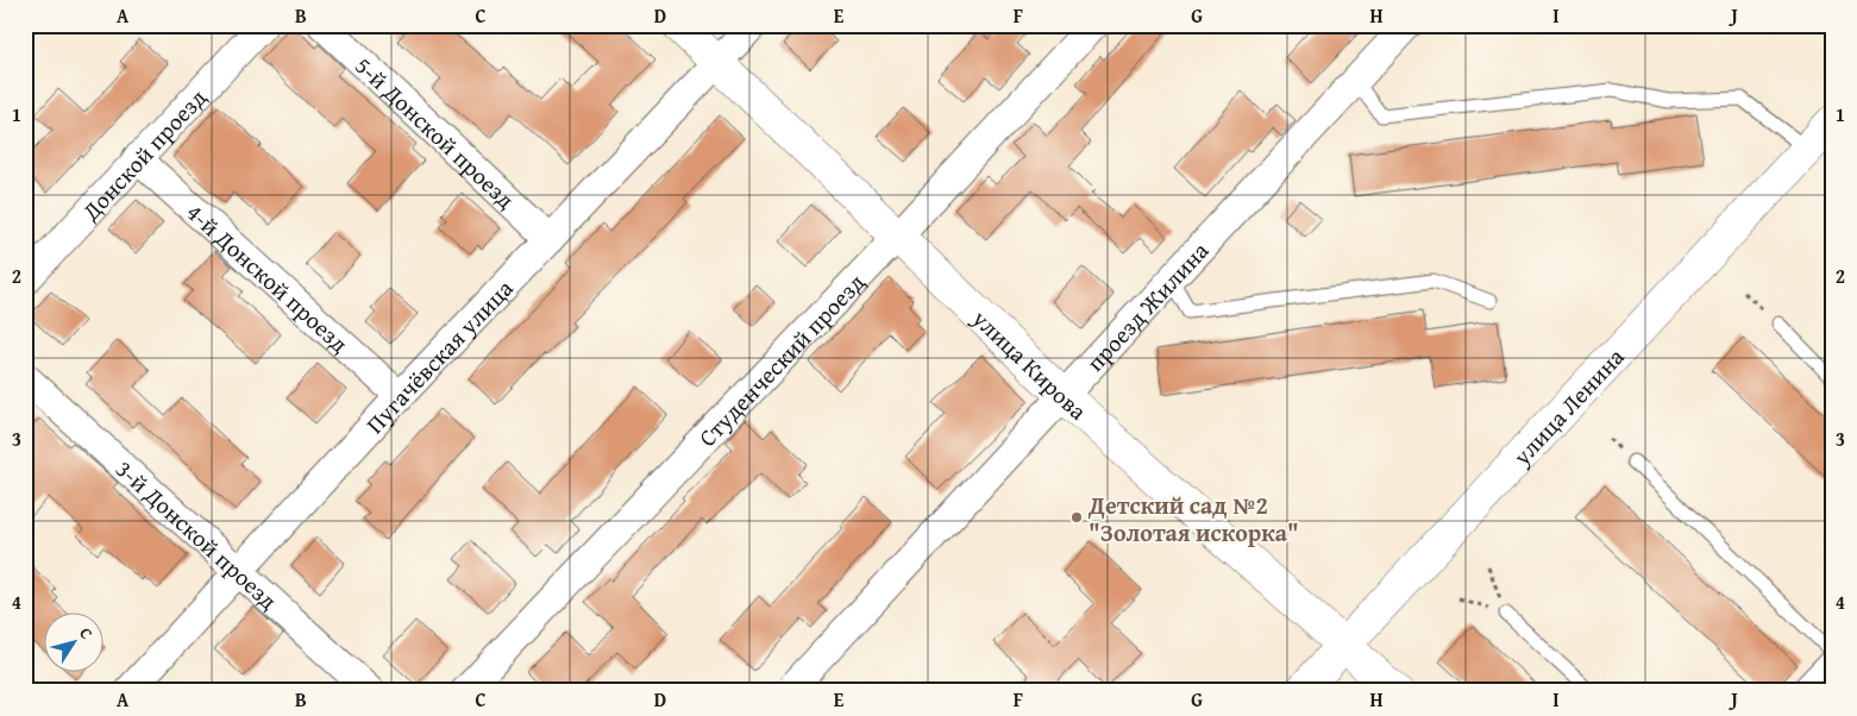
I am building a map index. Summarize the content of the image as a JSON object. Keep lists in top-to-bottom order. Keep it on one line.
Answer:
{"streets":{"street":["5-й Донской проезд","Донской проезд","4-й Донской проезд","проезд Жилина","Пугачёвская улица","Студенческий проезд","улица Кирова","улица Ленина","3-й Донской проезд"]},"crossings":[["5-й Донской проезд","Пугачёвская улица"],["Донской проезд","4-й Донской проезд"],["4-й Донской проезд","Пугачёвская улица"],["проезд Жилина","улица Кирова"],["Пугачёвская улица","улица Кирова"],["Пугачёвская улица","3-й Донской проезд"],["Студенческий проезд","улица Кирова"],["улица Кирова","улица Ленина"]],"places":["Детский сад №2 \"Золотая искорка\""],"north":"top right","grid":{"columns":["A","B","C","D","E","F","G","H","I","J"],"rows":["1","2","3","4"]}}
